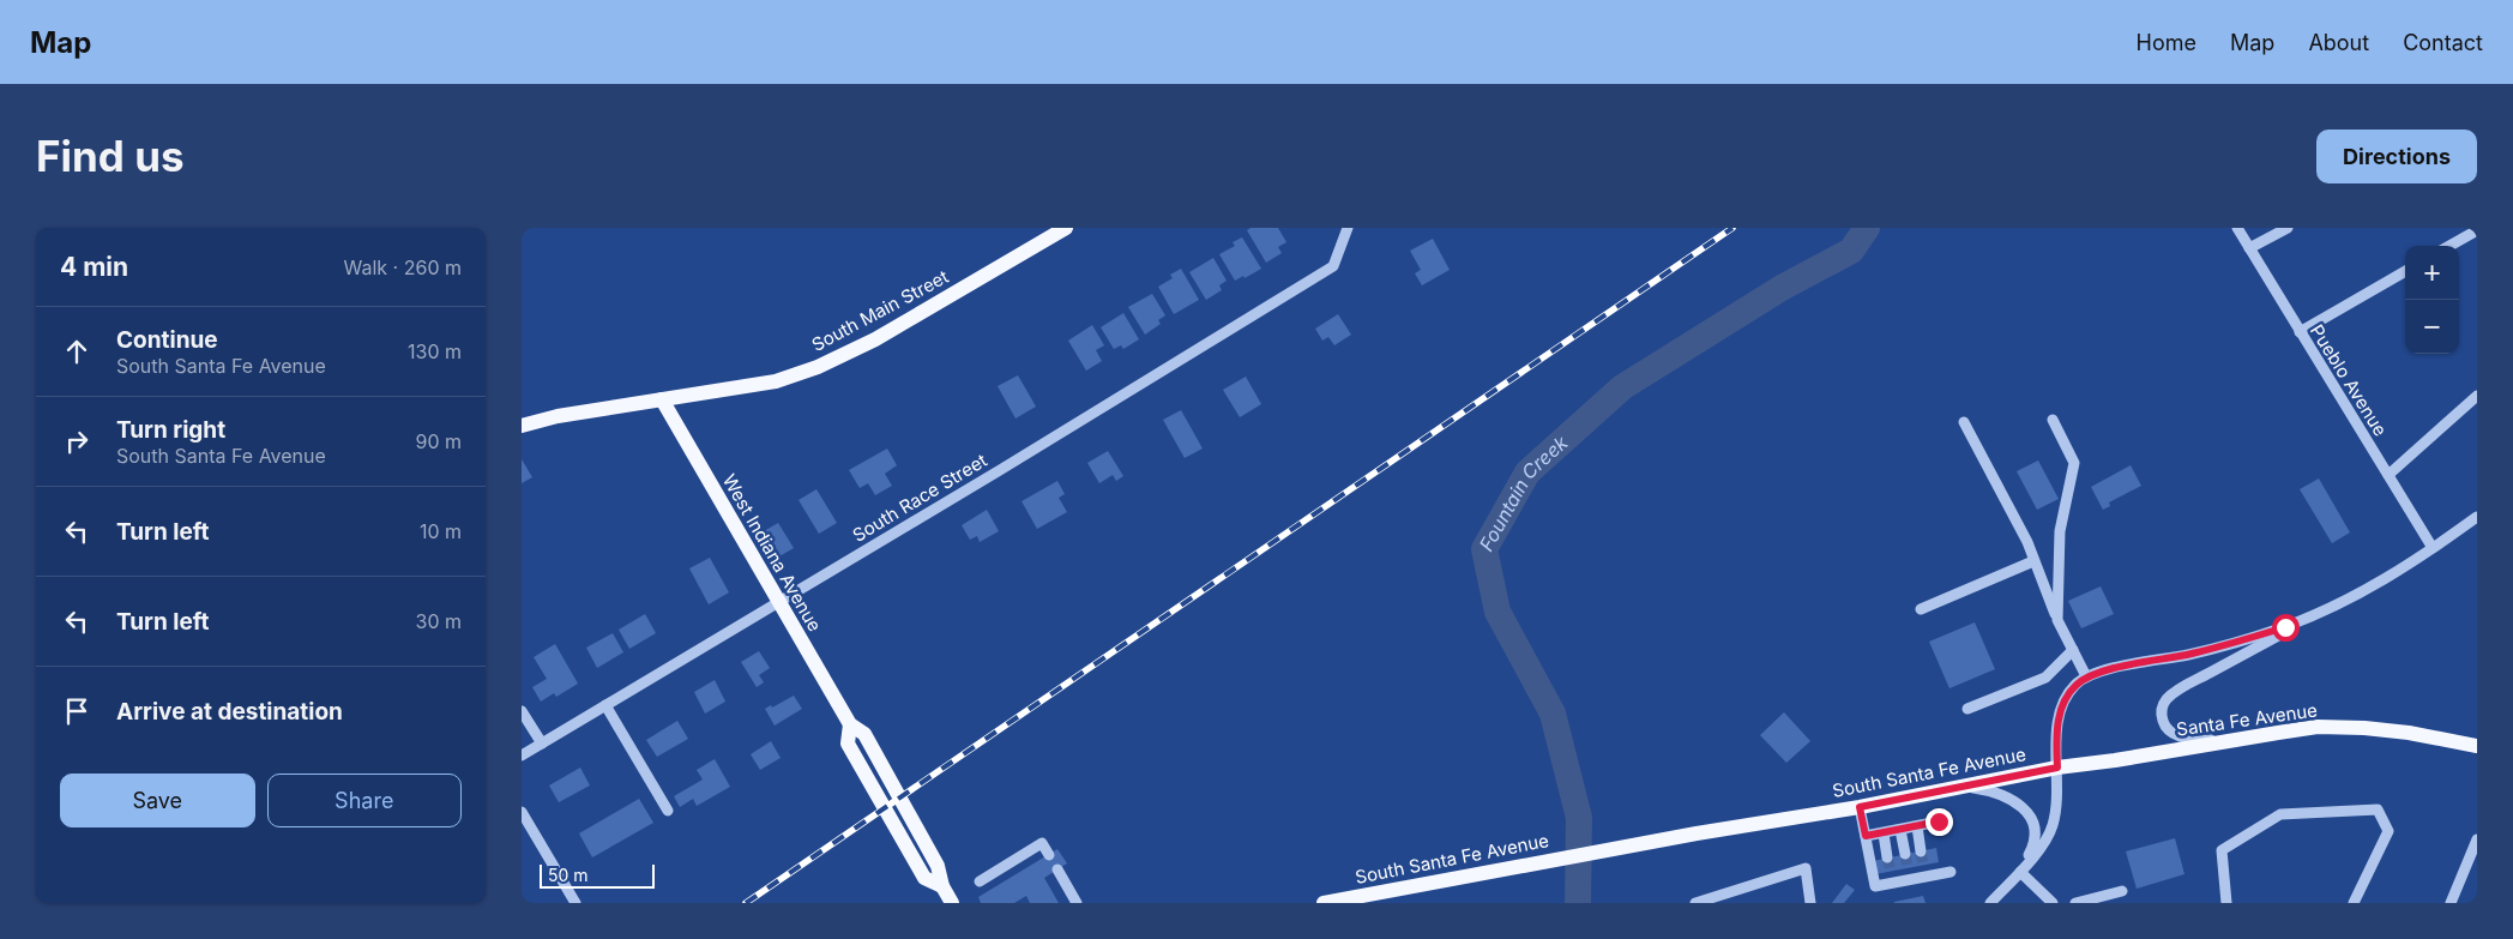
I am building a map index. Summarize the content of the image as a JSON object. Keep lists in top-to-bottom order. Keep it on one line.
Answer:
{"streets":{"main road":["South Main Street","West Indiana Avenue","Santa Fe Avenue","South Santa Fe Avenue"],"street":["Pueblo Avenue","South Race Street"]},"crossings":[["South Main Street","West Indiana Avenue"],["South Race Street","West Indiana Avenue"],["Santa Fe Avenue","South Santa Fe Avenue"]],"water":["Fountain Creek"],"scale_bar":"50 m","page":{"header":"Map","nav":["Home","Map","About","Contact"],"buttons":["Directions",["Save","Share"]],"title":"Find us","heading":["4 min","Walk · 260 m"],"map_buttons":["+","−"],"list":[["Continue","South Santa Fe Avenue","130 m"],["Turn right","South Santa Fe Avenue","90 m"],["Turn left","10 m"],["Turn left","30 m"],"Arrive at destination"],"scale":"50 m"}}
